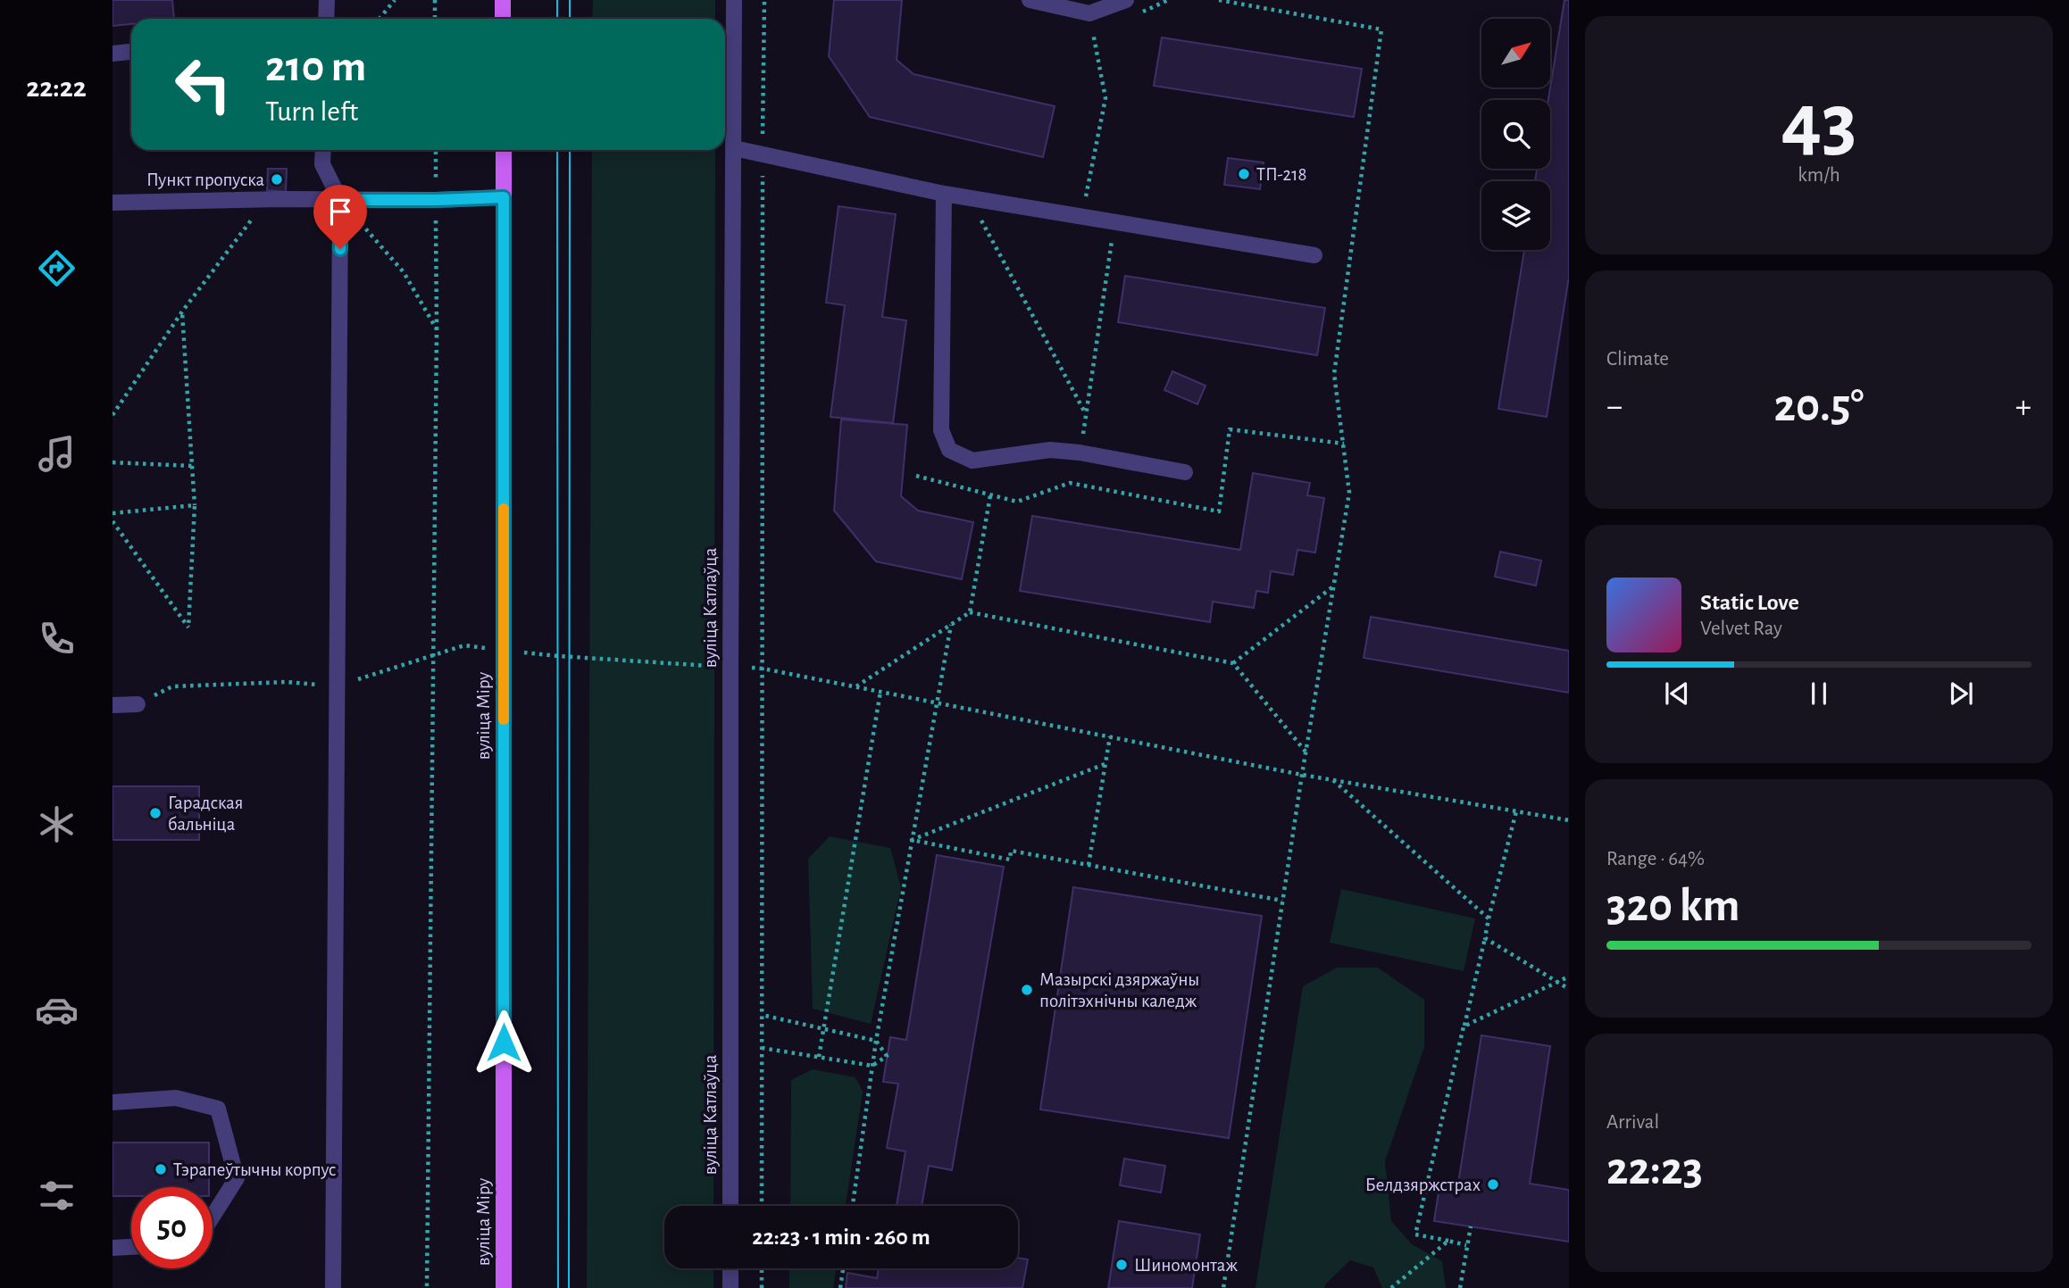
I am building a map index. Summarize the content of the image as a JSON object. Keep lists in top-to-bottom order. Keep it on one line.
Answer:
{"streets":{"main road":["вуліца Міру"],"street":["вуліца Катлаўца"]},"places":["ТП-218","Пункт пропуска","Гарадская бальніца","Мазырскі дзяржаўны політэхнічны каледж","Тэрапеўтычны корпус","Белдзяржстрах","Шиномонтаж"],"north":"top right","page":{"tabs":"22:22","tile":[["43","km/h"],"Climate",["Range · 64%","320 km"],["Arrival","22:23"]],"turn":["210 m","Turn left"],"heat":["−","20.5°","+"],"song":["Static Love","Velvet Ray"],"limit":"50","trip":"22:23 · 1 min · 260 m"}}
